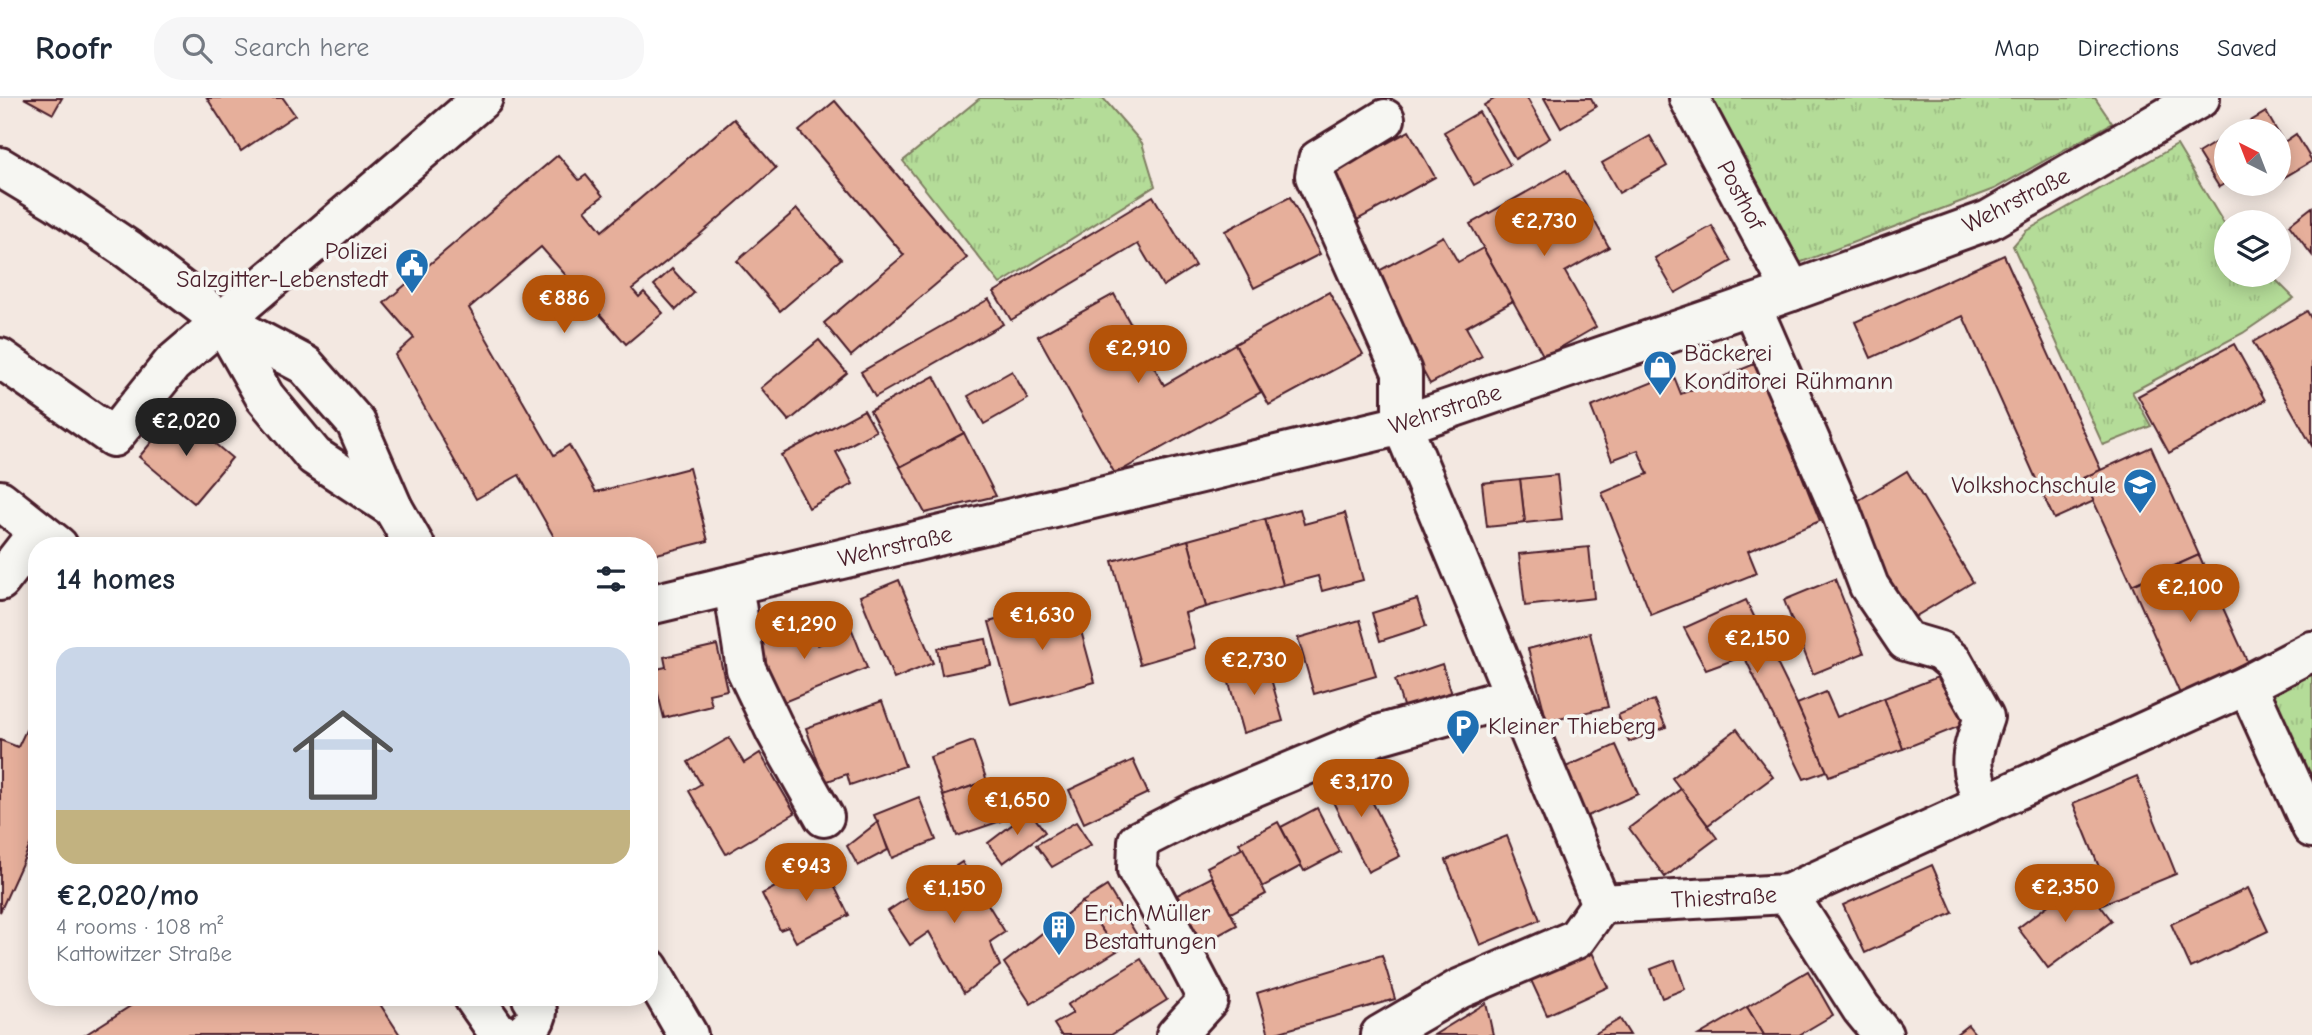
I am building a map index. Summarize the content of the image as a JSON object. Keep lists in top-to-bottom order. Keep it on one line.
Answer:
{"streets":{"street":["Posthof","Wehrstraße","Thiestraße"]},"crossings":[["Posthof","Wehrstraße"]],"places":{"public building":["Polizei Salzgitter-Lebenstedt"],"shop":["Bäckerei Konditorei Rühmann"],"school or university":["Volkshochschule"],"parking":["Kleiner Thieberg"],"building":["Erich Müller Bestattungen"]},"north":"top left","page":{"header":"Roofr","search":"Search here","nav":["Map","Directions","Saved"],"price":["€2,730","€886","€2,910","€2,020","€2,100","€1,630","€1,290","€2,150","€2,730","€3,170","€1,650","€943","€2,350","€1,150"],"heading":"14 homes","list":[{"name":"€2,020/mo","note":"4 rooms · 108 m² · Kattowitzer Straße"}]}}
